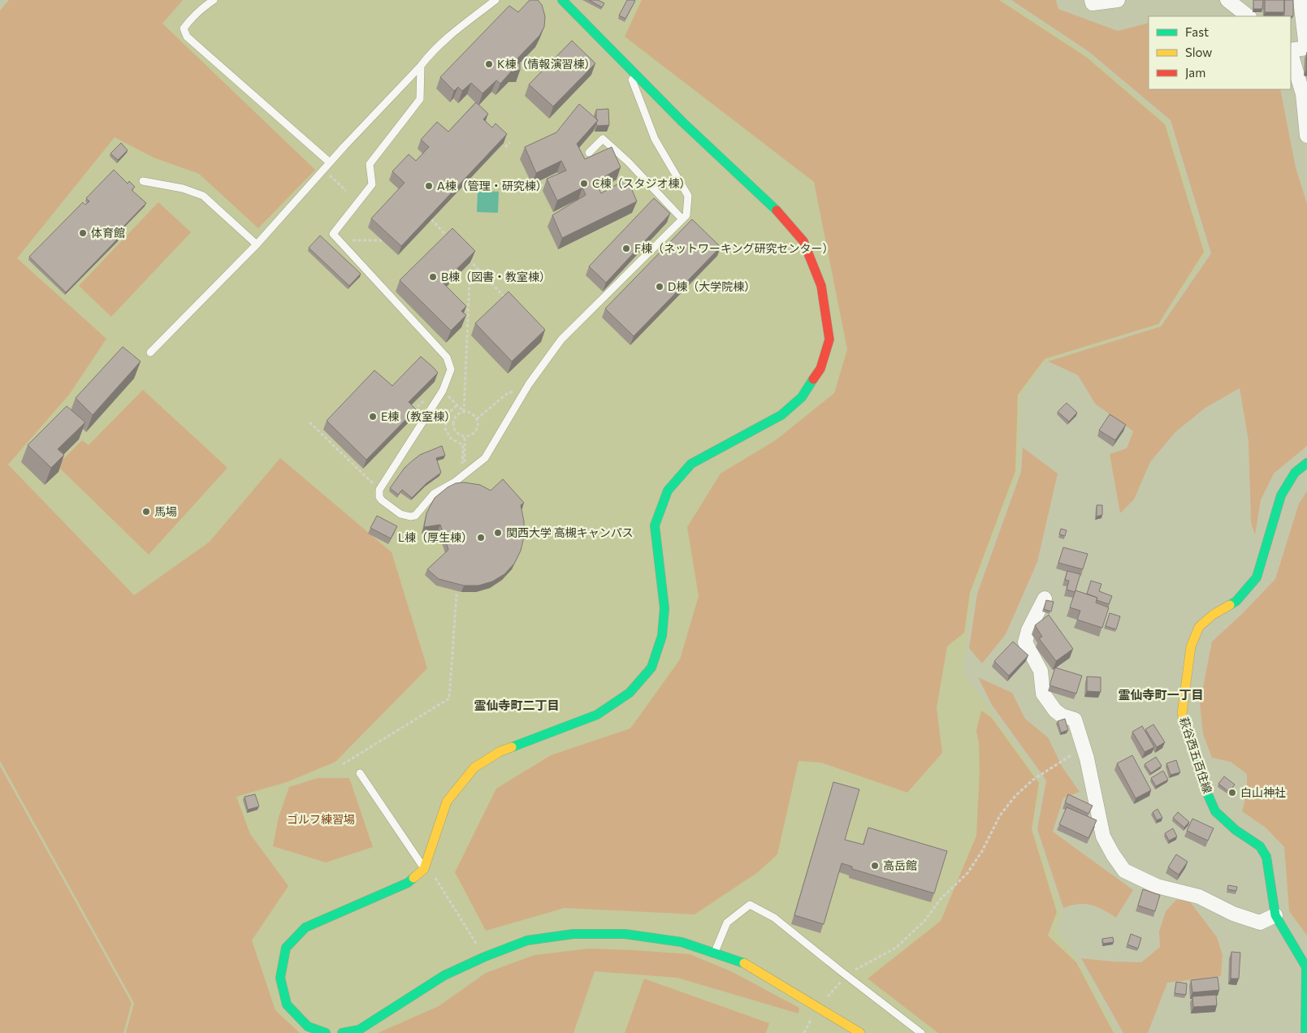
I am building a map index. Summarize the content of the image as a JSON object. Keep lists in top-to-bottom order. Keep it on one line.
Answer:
{"streets":{"street":["萩谷西五百住線"]},"districts":["霊仙寺町一丁目","霊仙寺町二丁目"],"parks":["ゴルフ練習場"],"places":["K棟（情報演習棟）","C棟（スタジオ棟）","A棟（管理・研究棟）","体育館","F棟（ネットワーキング研究センター）","B棟（図書・教室棟）","D棟（大学院棟）","E棟（教室棟）","馬場","関西大学 高槻キャンパス","L棟（厚生棟）","白山神社","高岳館"],"legend":["Fast","Slow","Jam"]}
